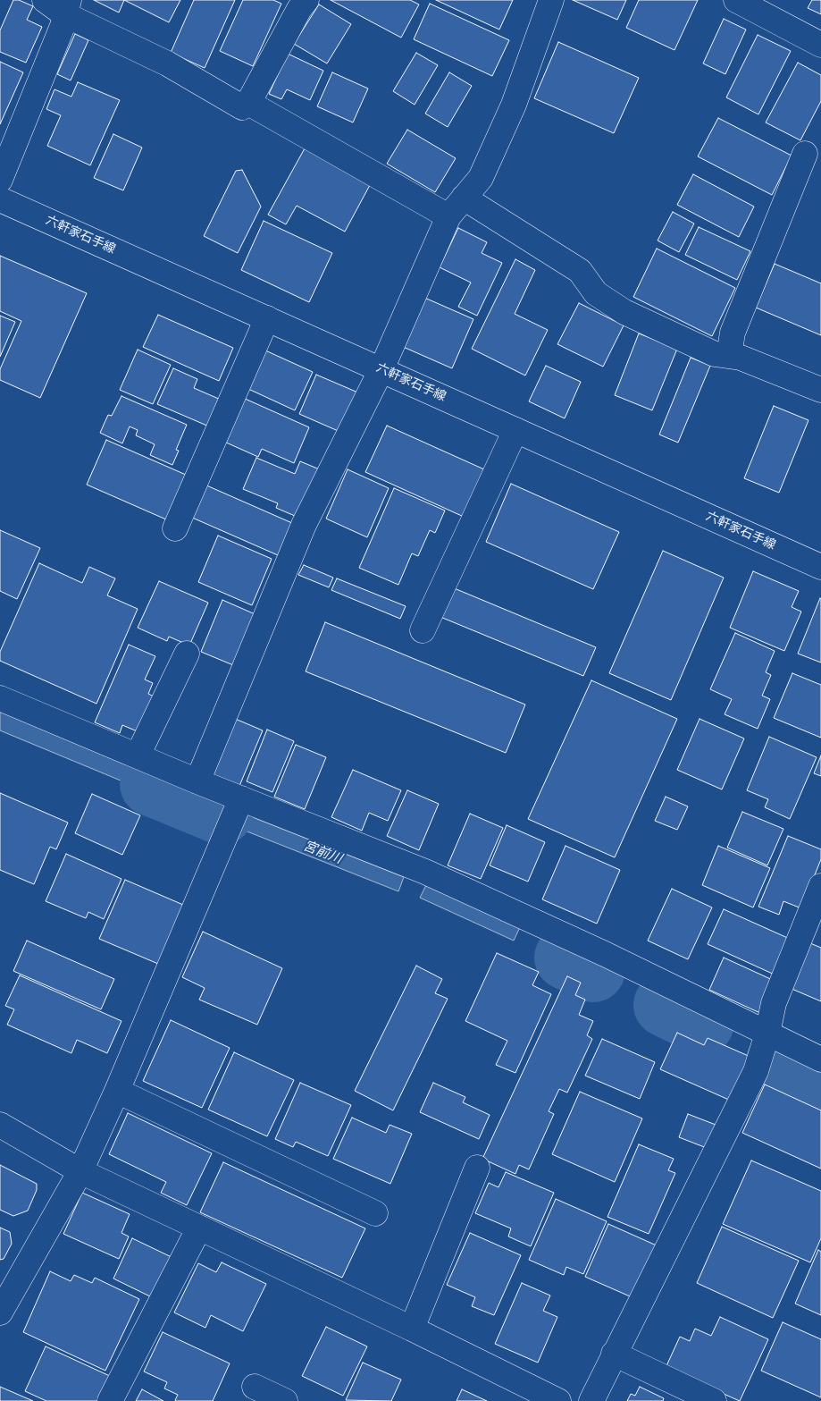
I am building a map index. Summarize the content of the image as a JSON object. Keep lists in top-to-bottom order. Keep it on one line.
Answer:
{"streets":{"street":["六軒家石手線"]},"water":["宮前川"]}
